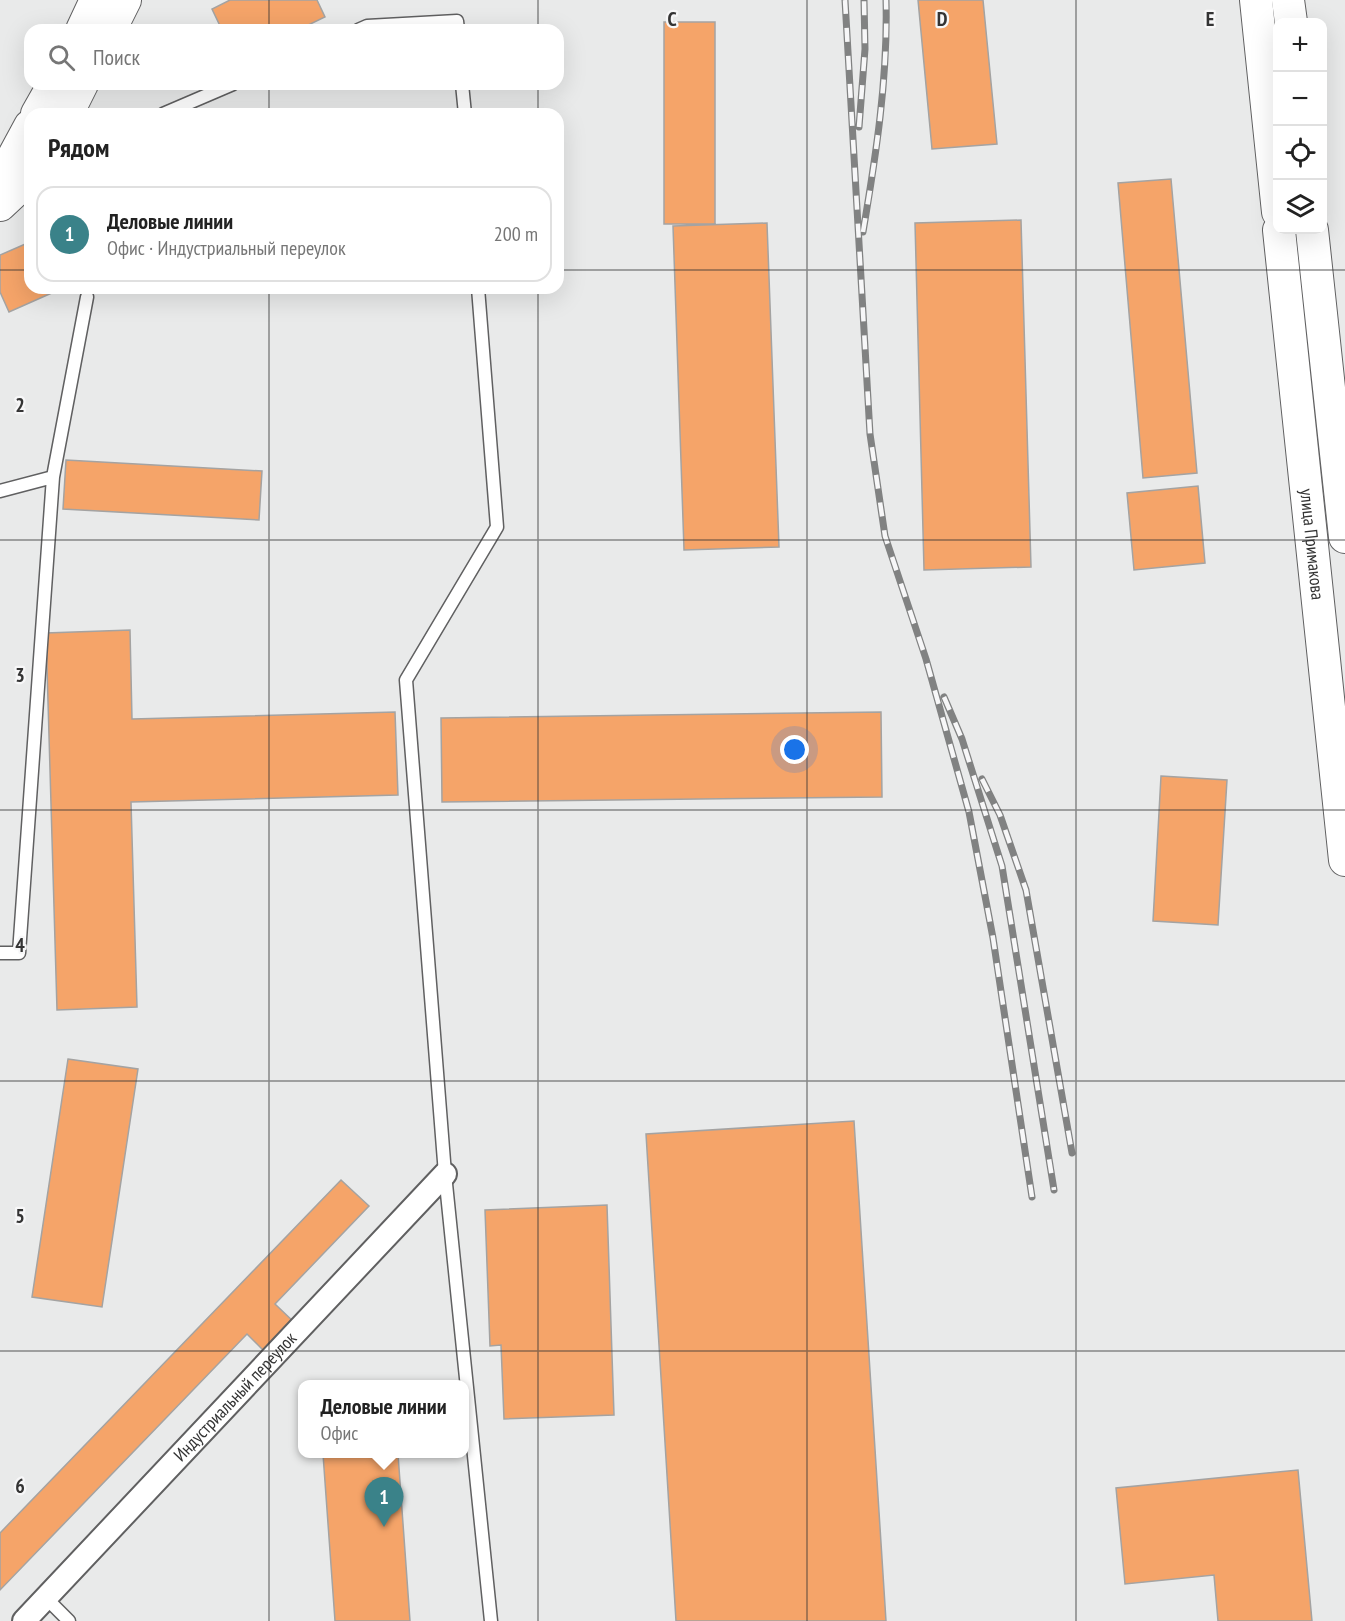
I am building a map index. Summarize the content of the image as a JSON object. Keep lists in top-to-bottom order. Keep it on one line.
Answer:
{"streets":{"main road":["улица Примакова"],"street":["Индустриальный переулок"]},"page":{"map_buttons":["+","−"],"search":"Поиск","heading":"Рядом","list":[{"mark":"1","name":"Деловые линии","note":"Офис · Индустриальный переулок","value":"200 m"}],"popup":["Деловые линии","Офис"],"pins":"1"},"grid":{"columns":["C","D","E"],"rows":["2","3","4","5","6"]}}
